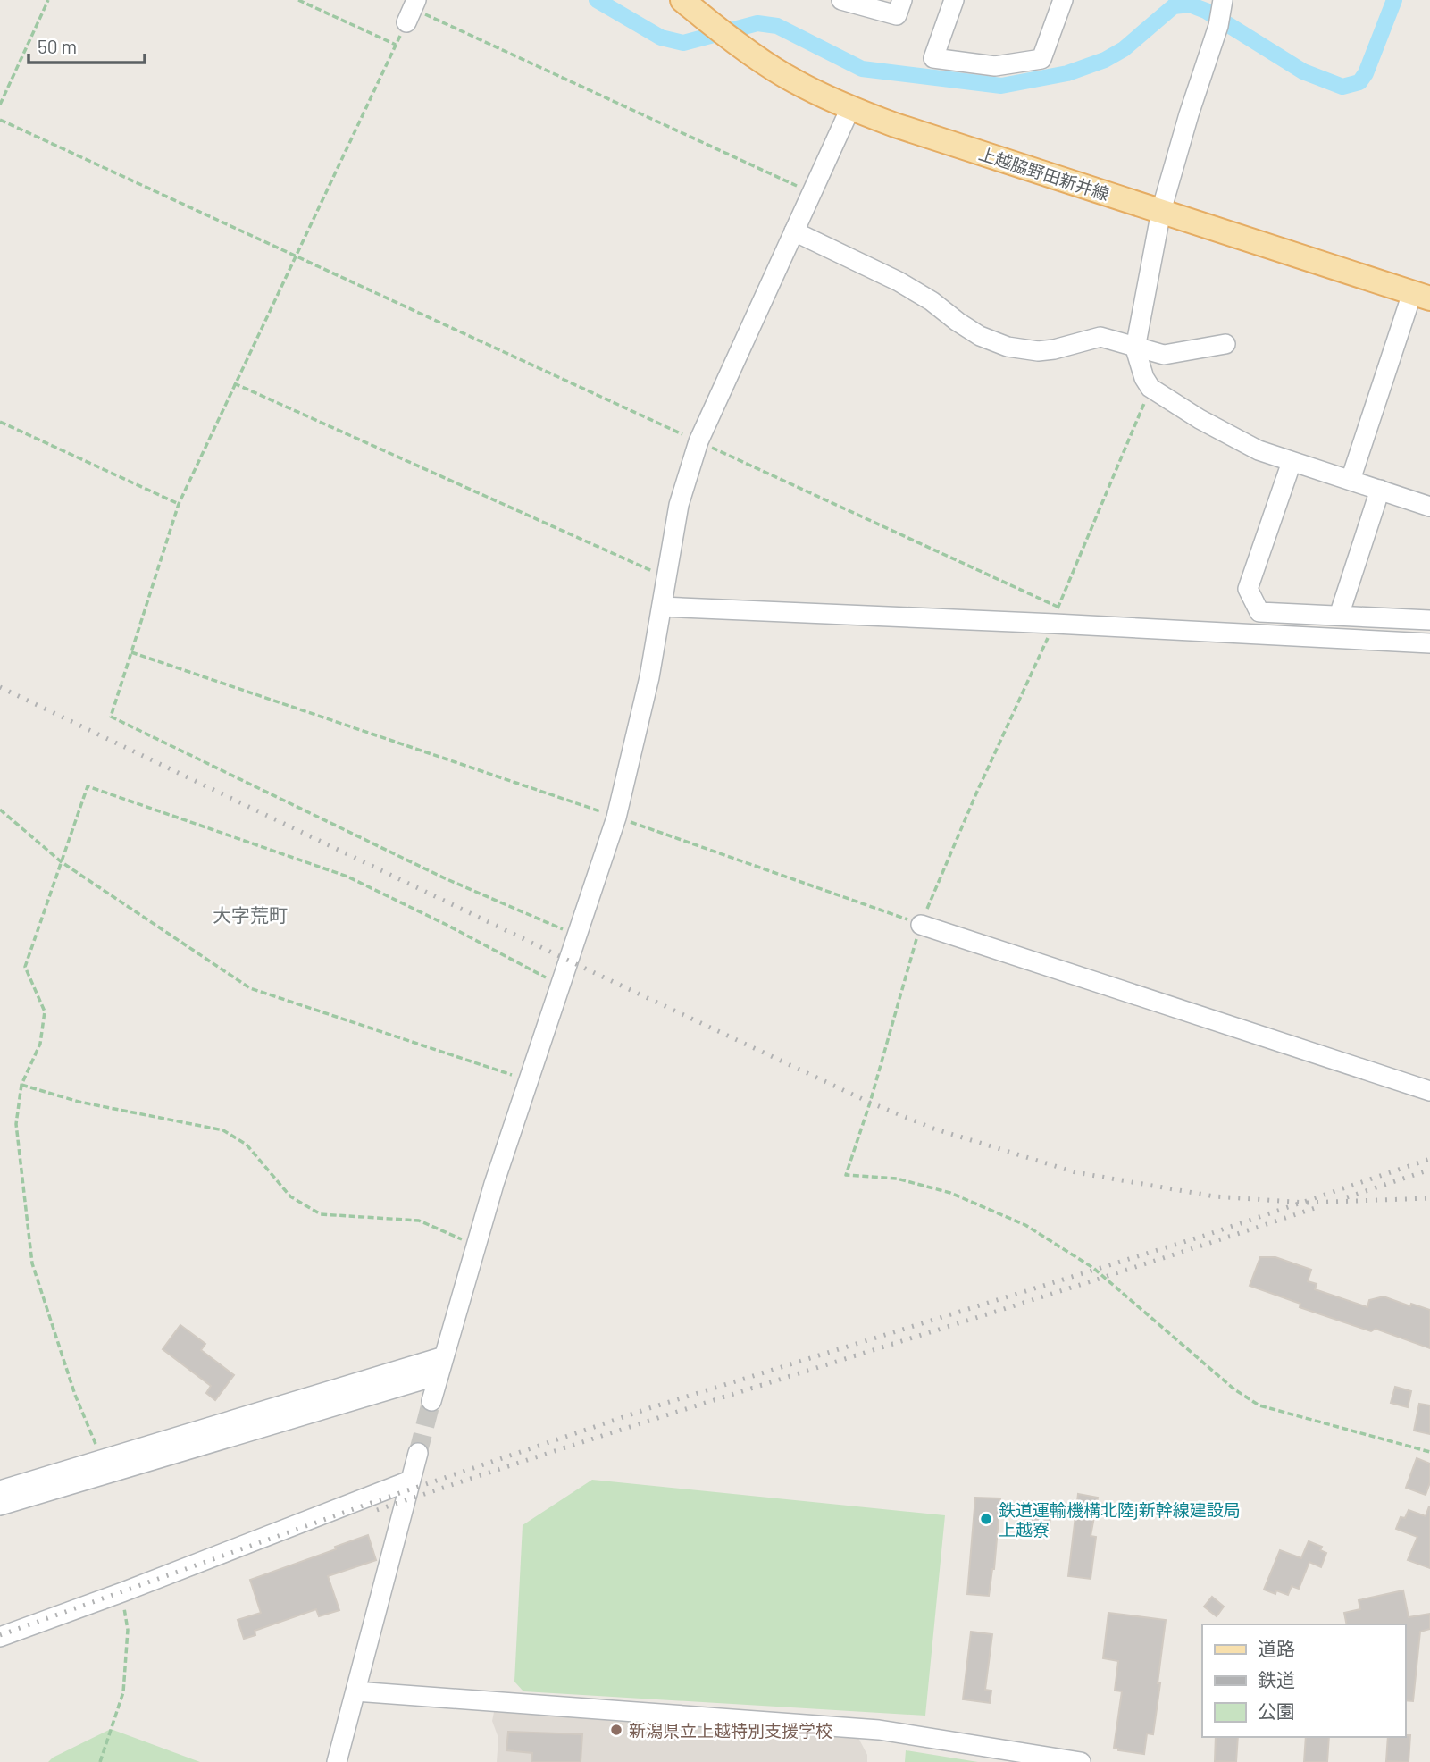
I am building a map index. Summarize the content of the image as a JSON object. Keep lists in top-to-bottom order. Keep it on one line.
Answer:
{"streets":{"main road":["上越脇野田新井線"]},"districts":["大字荒町"],"places":["鉄道運輸機構北陸j新幹線建設局 上越寮","新潟県立上越特別支援学校"],"legend":["道路","鉄道","公園"],"scale_bar":"50 m"}
